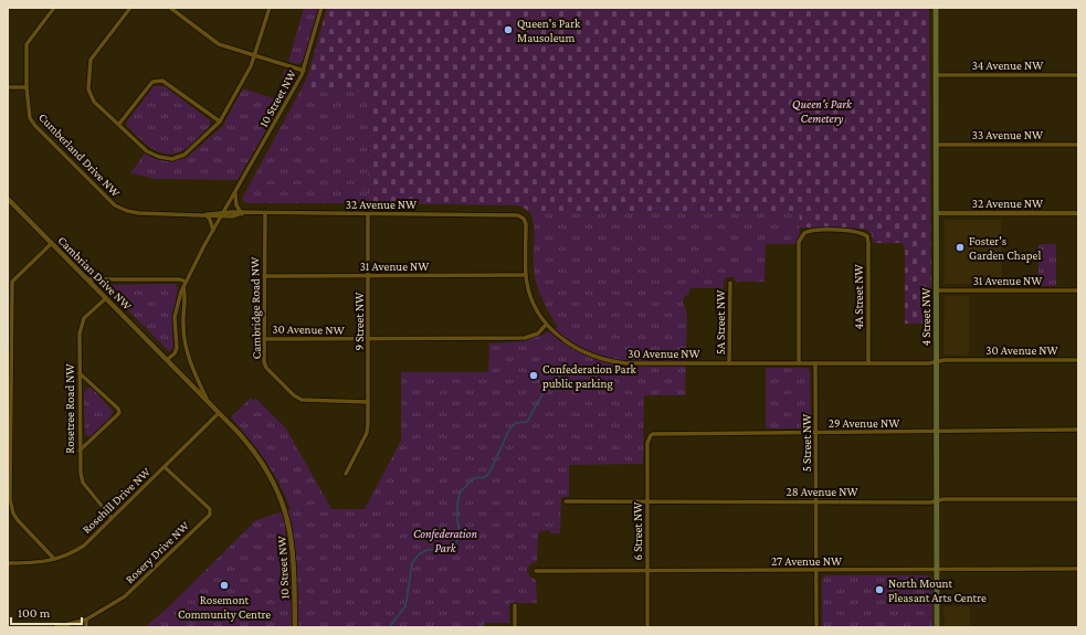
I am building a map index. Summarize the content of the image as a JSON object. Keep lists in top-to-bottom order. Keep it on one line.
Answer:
{"streets":{"main road":["4 Street NW"],"street":["34 Avenue NW","10 Street NW","33 Avenue NW","Cumberland Drive NW","32 Avenue NW","31 Avenue NW","Cambrian Drive NW","4A Street NW","Cambridge Road NW","9 Street NW","5A Street NW","30 Avenue NW","Rosetree Road NW","29 Avenue NW","5 Street NW","28 Avenue NW","Rosehill Drive NW","6 Street NW","Rosery Drive NW","27 Avenue NW"]},"crossings":[["34 Avenue NW","4 Street NW"],["10 Street NW","Cumberland Drive NW"],["10 Street NW","32 Avenue NW"],["10 Street NW","Cambrian Drive NW"],["10 Street NW","Rosehill Drive NW"],["33 Avenue NW","4 Street NW"],["Cumberland Drive NW","32 Avenue NW"],["32 Avenue NW","31 Avenue NW"],["32 Avenue NW","Cambridge Road NW"],["32 Avenue NW","4 Street NW"],["32 Avenue NW","9 Street NW"],["31 Avenue NW","Cambridge Road NW"],["31 Avenue NW","4 Street NW"],["31 Avenue NW","9 Street NW"],["Cambrian Drive NW","Rosetree Road NW"],["4A Street NW","30 Avenue NW"],["Cambridge Road NW","9 Street NW"],["Cambridge Road NW","30 Avenue NW"],["4 Street NW","30 Avenue NW"],["4 Street NW","29 Avenue NW"],["4 Street NW","28 Avenue NW"],["4 Street NW","27 Avenue NW"],["9 Street NW","30 Avenue NW"],["5A Street NW","30 Avenue NW"],["30 Avenue NW","5 Street NW"],["Rosetree Road NW","Rosehill Drive NW"],["29 Avenue NW","5 Street NW"],["29 Avenue NW","6 Street NW"],["5 Street NW","28 Avenue NW"],["5 Street NW","27 Avenue NW"],["28 Avenue NW","6 Street NW"],["Rosehill Drive NW","Rosery Drive NW"],["6 Street NW","27 Avenue NW"]],"parks":["Queen's Park Cemetery","Confederation Park"],"places":["Queen's Park Mausoleum","Foster's Garden Chapel","Confederation Park public parking","Rosemont Community Centre","North Mount Pleasant Arts Centre"],"scale_bar":"100 m"}
